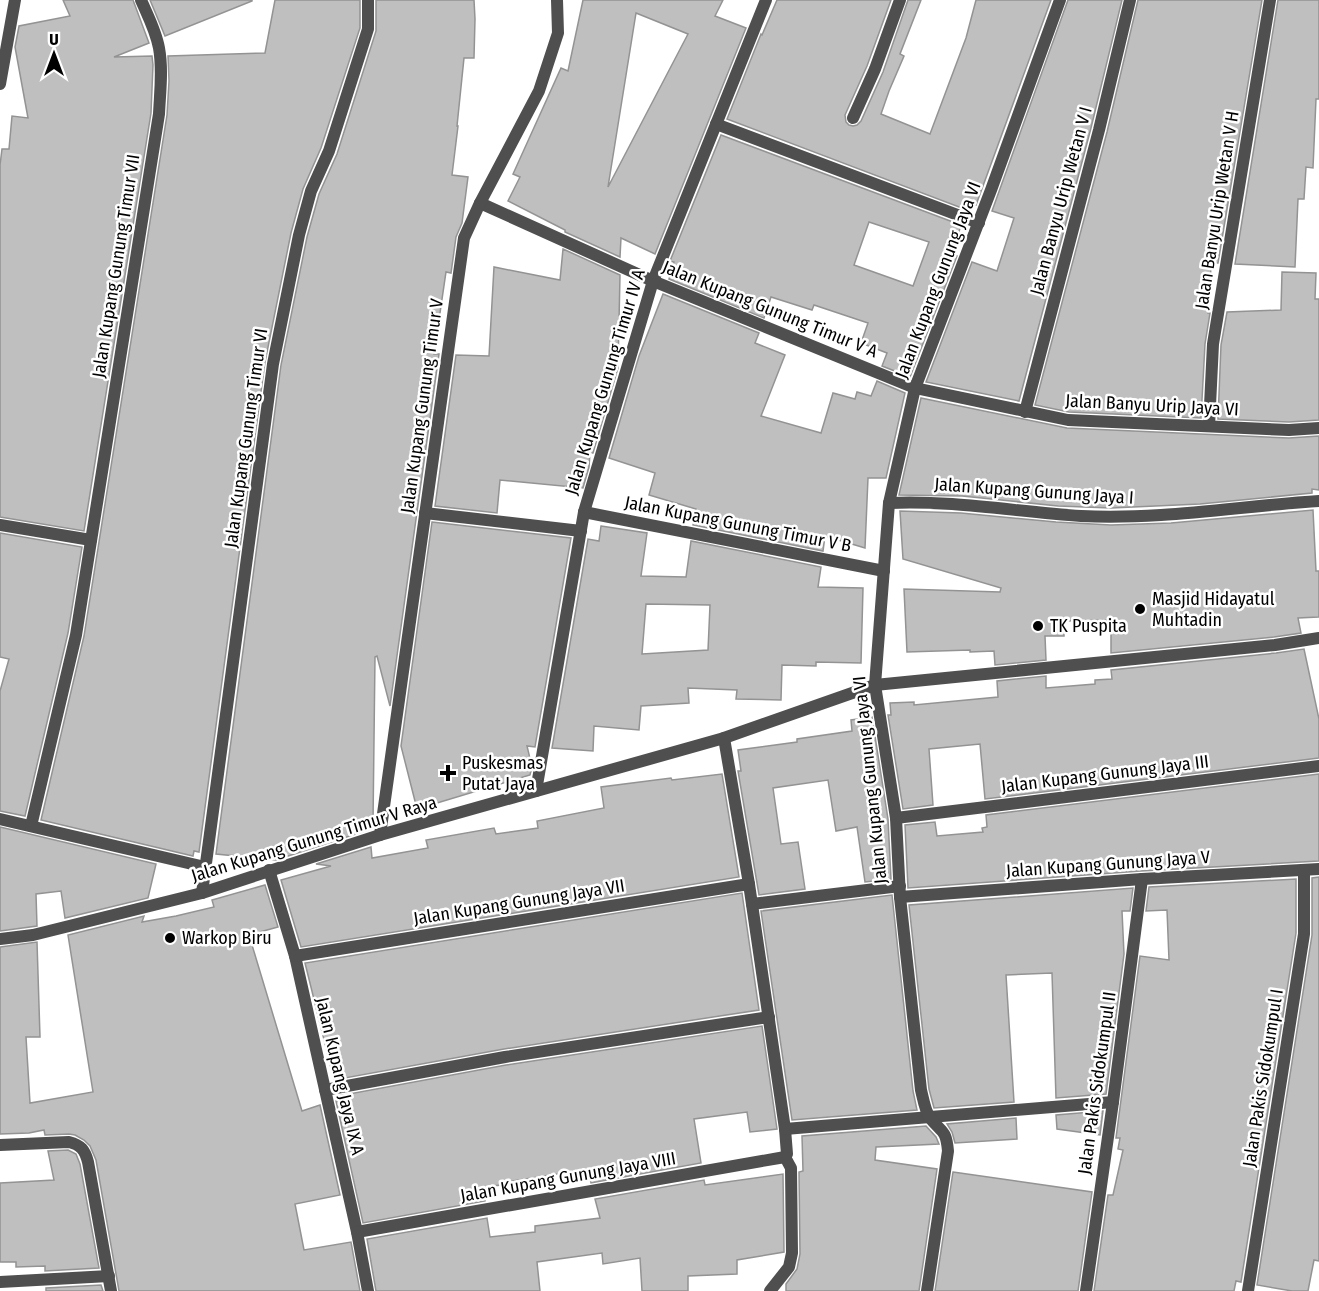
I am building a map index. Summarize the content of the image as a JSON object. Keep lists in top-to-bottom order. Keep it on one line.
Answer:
{"streets":{"street":["Jalan Banyu Urip Wetan V I","Jalan Banyu Urip Wetan V H","Jalan Kupang Gunung Timur VII","Jalan Kupang Gunung Jaya VI","Jalan Kupang Gunung Timur V A","Jalan Kupang Gunung Timur IV A","Jalan Banyu Urip Jaya VI","Jalan Kupang Gunung Timur V","Jalan Kupang Gunung Timur VI","Jalan Kupang Gunung Jaya I","Jalan Kupang Gunung Timur V B","Jalan Kupang Gunung Jaya III","Jalan Kupang Gunung Timur V Raya","Jalan Kupang Gunung Jaya V","Jalan Kupang Gunung Jaya VII","Jalan Kupang Jaya IX A","Jalan Pakis Sidokumpul I","Jalan Pakis Sidokumpul II","Jalan Kupang Gunung Jaya VIII"]},"crossings":[["Jalan Banyu Urip Wetan V I","Jalan Banyu Urip Jaya VI"],["Jalan Banyu Urip Wetan V H","Jalan Banyu Urip Jaya VI"],["Jalan Kupang Gunung Jaya VI","Jalan Kupang Gunung Timur V A"],["Jalan Kupang Gunung Jaya VI","Jalan Banyu Urip Jaya VI"],["Jalan Kupang Gunung Jaya VI","Jalan Kupang Gunung Jaya I"],["Jalan Kupang Gunung Jaya VI","Jalan Kupang Gunung Timur V B"],["Jalan Kupang Gunung Jaya VI","Jalan Kupang Gunung Jaya III"],["Jalan Kupang Gunung Jaya VI","Jalan Kupang Gunung Timur V Raya"],["Jalan Kupang Gunung Jaya VI","Jalan Kupang Gunung Jaya V"],["Jalan Kupang Gunung Timur V A","Jalan Kupang Gunung Timur IV A"],["Jalan Kupang Gunung Timur V A","Jalan Banyu Urip Jaya VI"],["Jalan Kupang Gunung Timur V A","Jalan Kupang Gunung Timur V"],["Jalan Kupang Gunung Timur IV A","Jalan Kupang Gunung Timur V B"],["Jalan Kupang Gunung Timur IV A","Jalan Kupang Gunung Timur V Raya"],["Jalan Kupang Gunung Timur V","Jalan Kupang Gunung Timur V Raya"],["Jalan Kupang Gunung Timur VI","Jalan Kupang Gunung Timur V Raya"],["Jalan Kupang Gunung Timur V Raya","Jalan Kupang Jaya IX A"],["Jalan Kupang Gunung Jaya V","Jalan Pakis Sidokumpul I"],["Jalan Kupang Gunung Jaya V","Jalan Pakis Sidokumpul II"],["Jalan Kupang Gunung Jaya VII","Jalan Kupang Jaya IX A"],["Jalan Kupang Jaya IX A","Jalan Kupang Gunung Jaya VIII"]],"places":{"other":["Masjid Hidayatul Muhtadin","TK Puspita","Warkop Biru"],"health":["Puskesmas Putat Jaya"]},"north":"top"}
